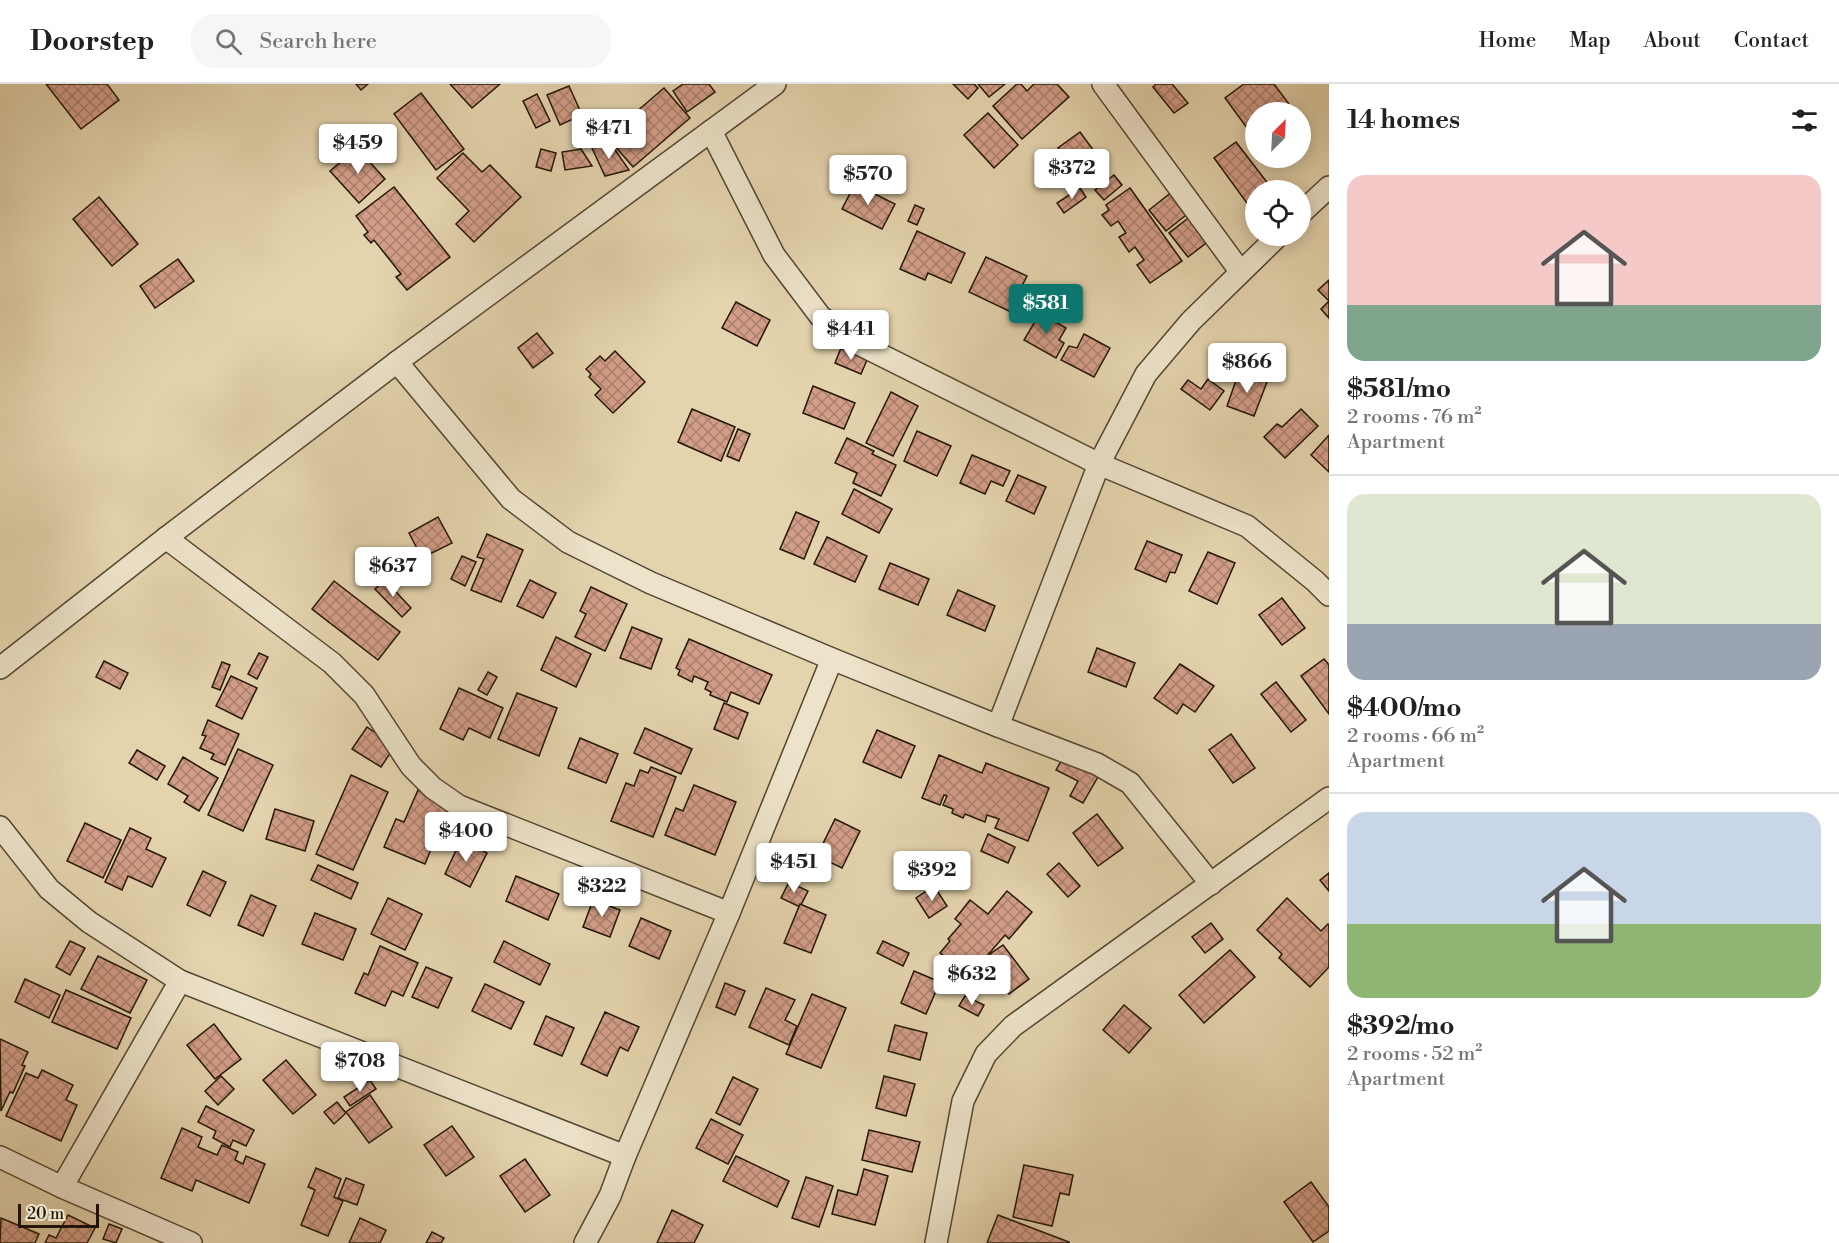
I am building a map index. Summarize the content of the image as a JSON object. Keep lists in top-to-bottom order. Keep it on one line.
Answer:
{"scale_bar":"20 m","north":"top right","page":{"header":"Doorstep","search":"Search here","nav":["Home","Map","About","Contact"],"heading":"14 homes","price":["$471","$459","$372","$570","$581","$441","$866","$637","$400","$451","$392","$322","$632","$708"],"list":[{"name":"$581/mo","note":"2 rooms · 76 m² · Apartment"},{"name":"$400/mo","note":"2 rooms · 66 m² · Apartment"},{"name":"$392/mo","note":"2 rooms · 52 m² · Apartment"}],"scale":"20 m"}}
